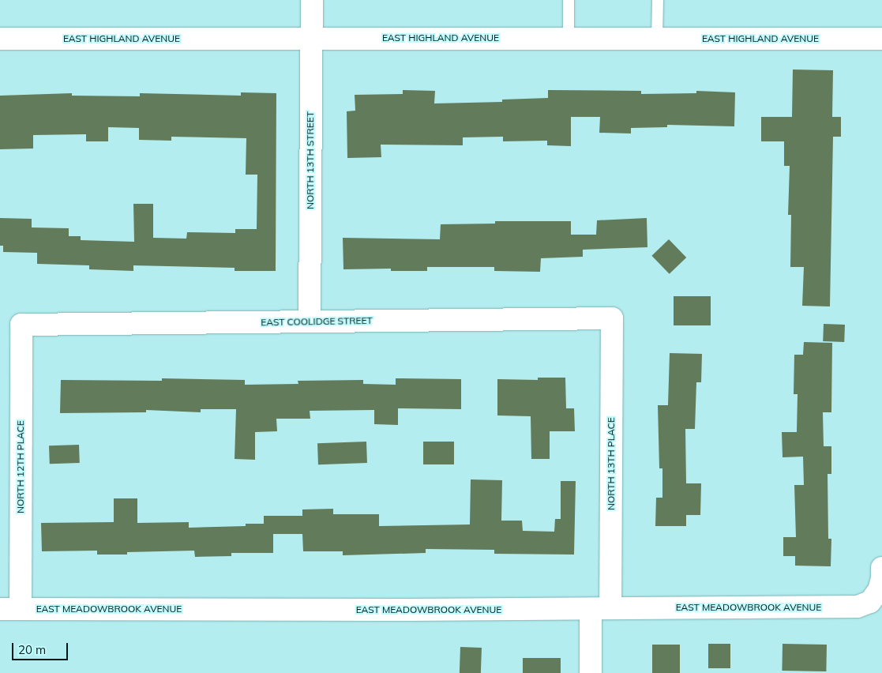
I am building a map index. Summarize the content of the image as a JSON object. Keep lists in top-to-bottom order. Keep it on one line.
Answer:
{"streets":{"street":["EAST HIGHLAND AVENUE","NORTH 13TH STREET","EAST COOLIDGE STREET","NORTH 13TH PLACE","NORTH 12TH PLACE","EAST MEADOWBROOK AVENUE"]},"crossings":[["EAST HIGHLAND AVENUE","NORTH 13TH STREET"],["NORTH 13TH STREET","EAST COOLIDGE STREET"],["EAST COOLIDGE STREET","NORTH 13TH PLACE"],["EAST COOLIDGE STREET","NORTH 12TH PLACE"],["NORTH 13TH PLACE","EAST MEADOWBROOK AVENUE"],["NORTH 12TH PLACE","EAST MEADOWBROOK AVENUE"]],"scale_bar":"20 m"}
